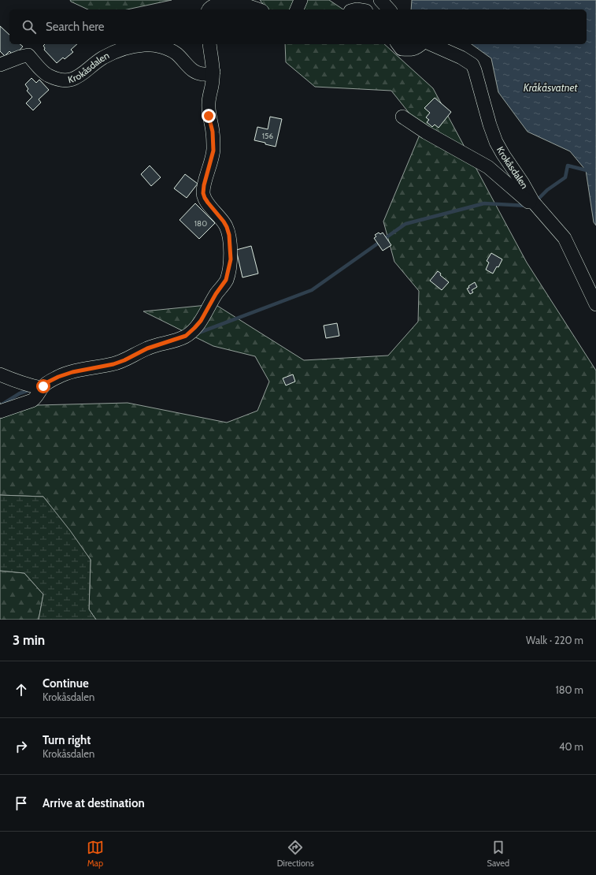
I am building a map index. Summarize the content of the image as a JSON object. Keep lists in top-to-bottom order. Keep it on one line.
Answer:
{"streets":{"street":["Krokåsdalen"]},"water":["Kråkåsvatnet"],"house_numbers":["156","180"],"page":{"search":"Search here","heading":["3 min","Walk · 220 m"],"list":[["Continue","Krokåsdalen","180 m"],["Turn right","Krokåsdalen","40 m"],"Arrive at destination"],"nav":["Map","Directions","Saved"]}}
